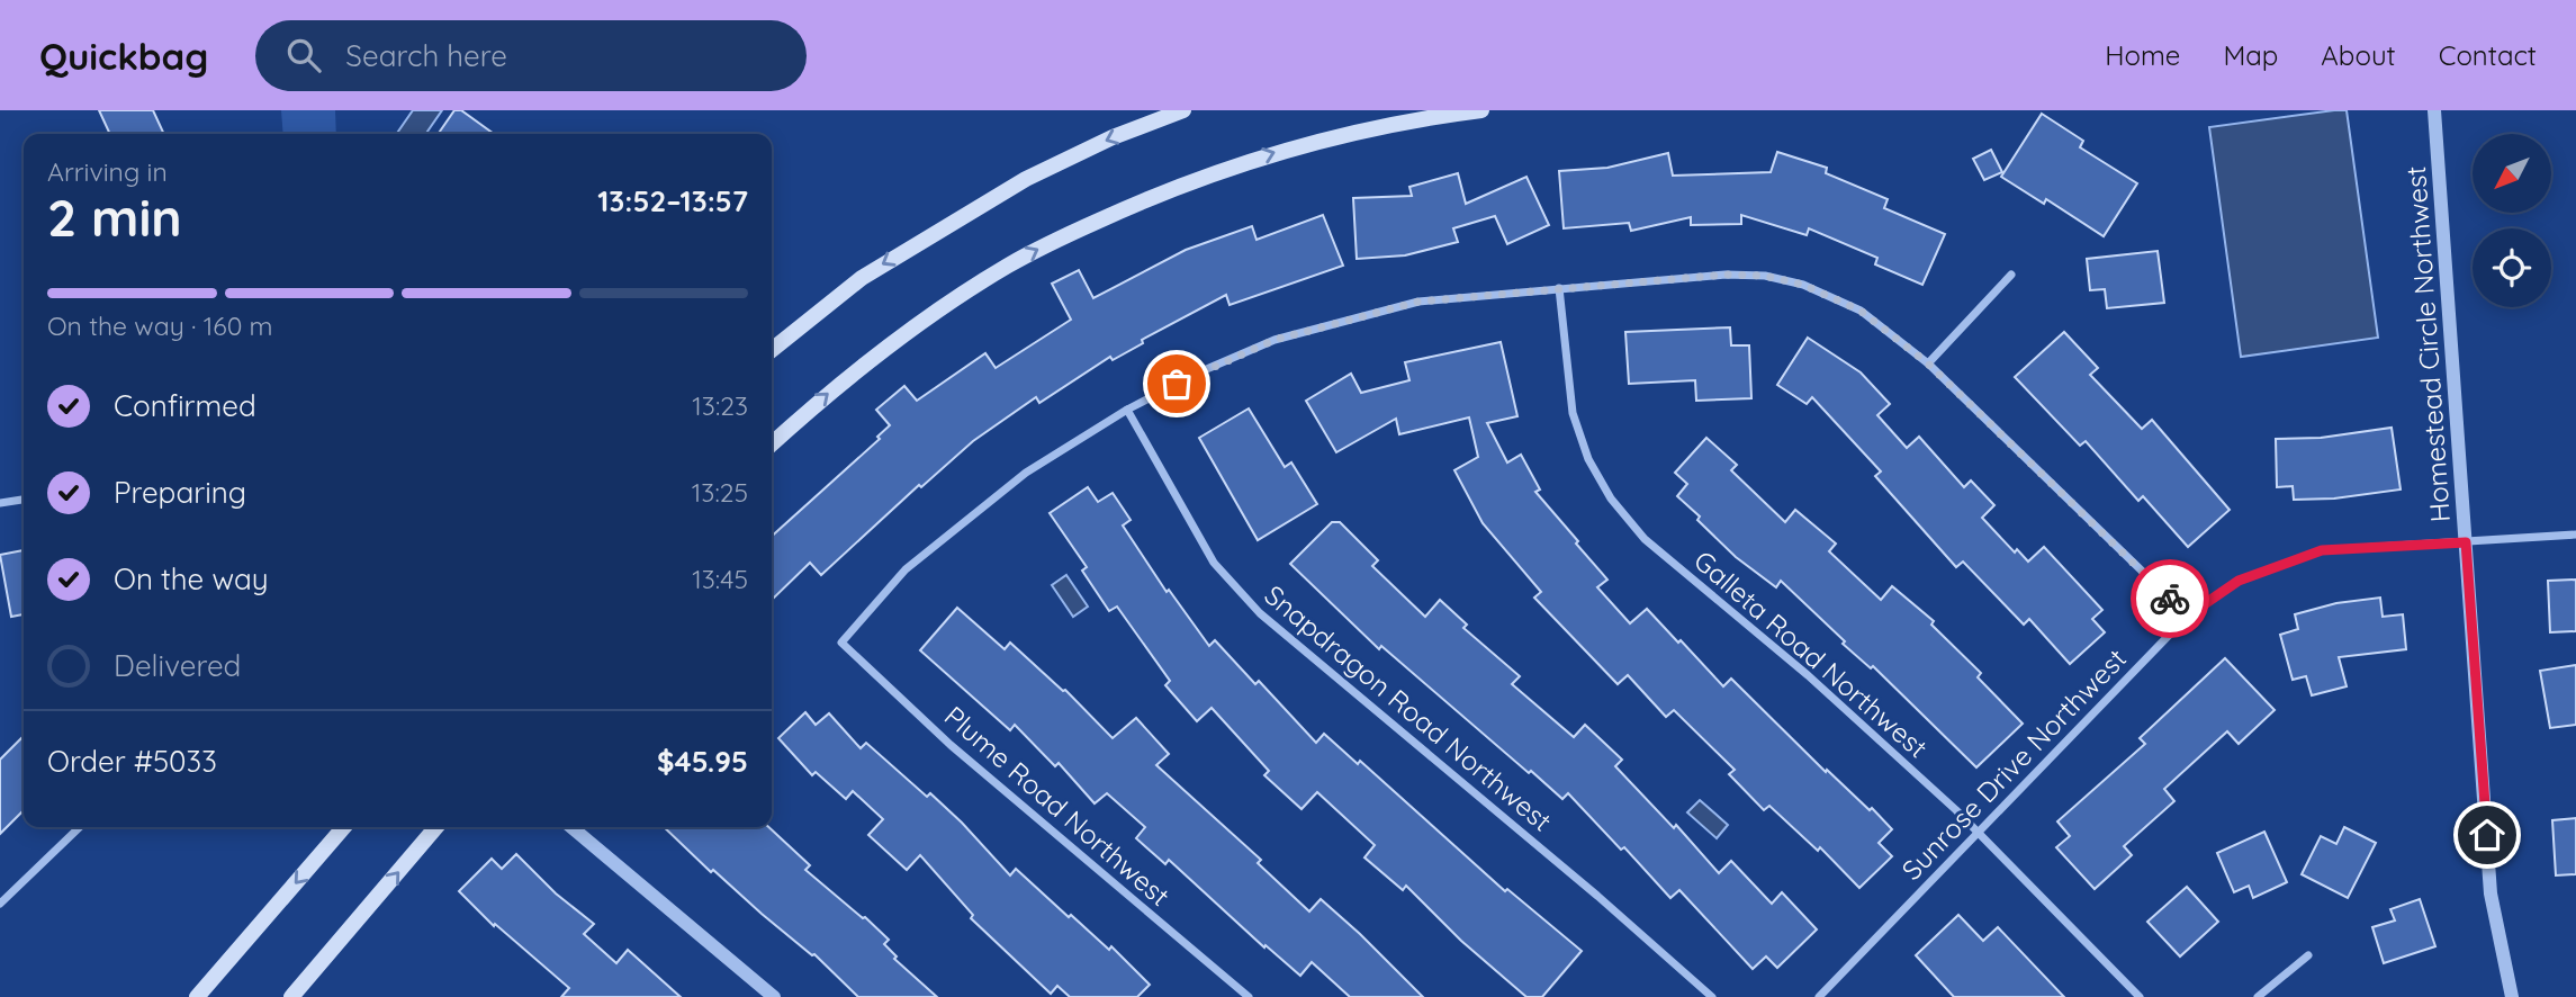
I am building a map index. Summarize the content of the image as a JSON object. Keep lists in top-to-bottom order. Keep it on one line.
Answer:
{"streets":{"street":["Homestead Circle Northwest","Galleta Road Northwest","Snapdragon Road Northwest","Sunrose Drive Northwest","Plume Road Northwest"]},"crossings":[["Homestead Circle Northwest","Sunrose Drive Northwest"],["Galleta Road Northwest","Sunrose Drive Northwest"],["Snapdragon Road Northwest","Plume Road Northwest"]],"north":"bottom left","page":{"header":"Quickbag","search":"Search here","nav":["Home","Map","About","Contact"],"heading":["2 min","Arriving in","13:52–13:57"],"panel":["Order #5033","$45.95"],"bar":"On the way · 160 m","list":[["Confirmed","13:23"],["Preparing","13:25"],["On the way","13:45"],"Delivered"]}}
